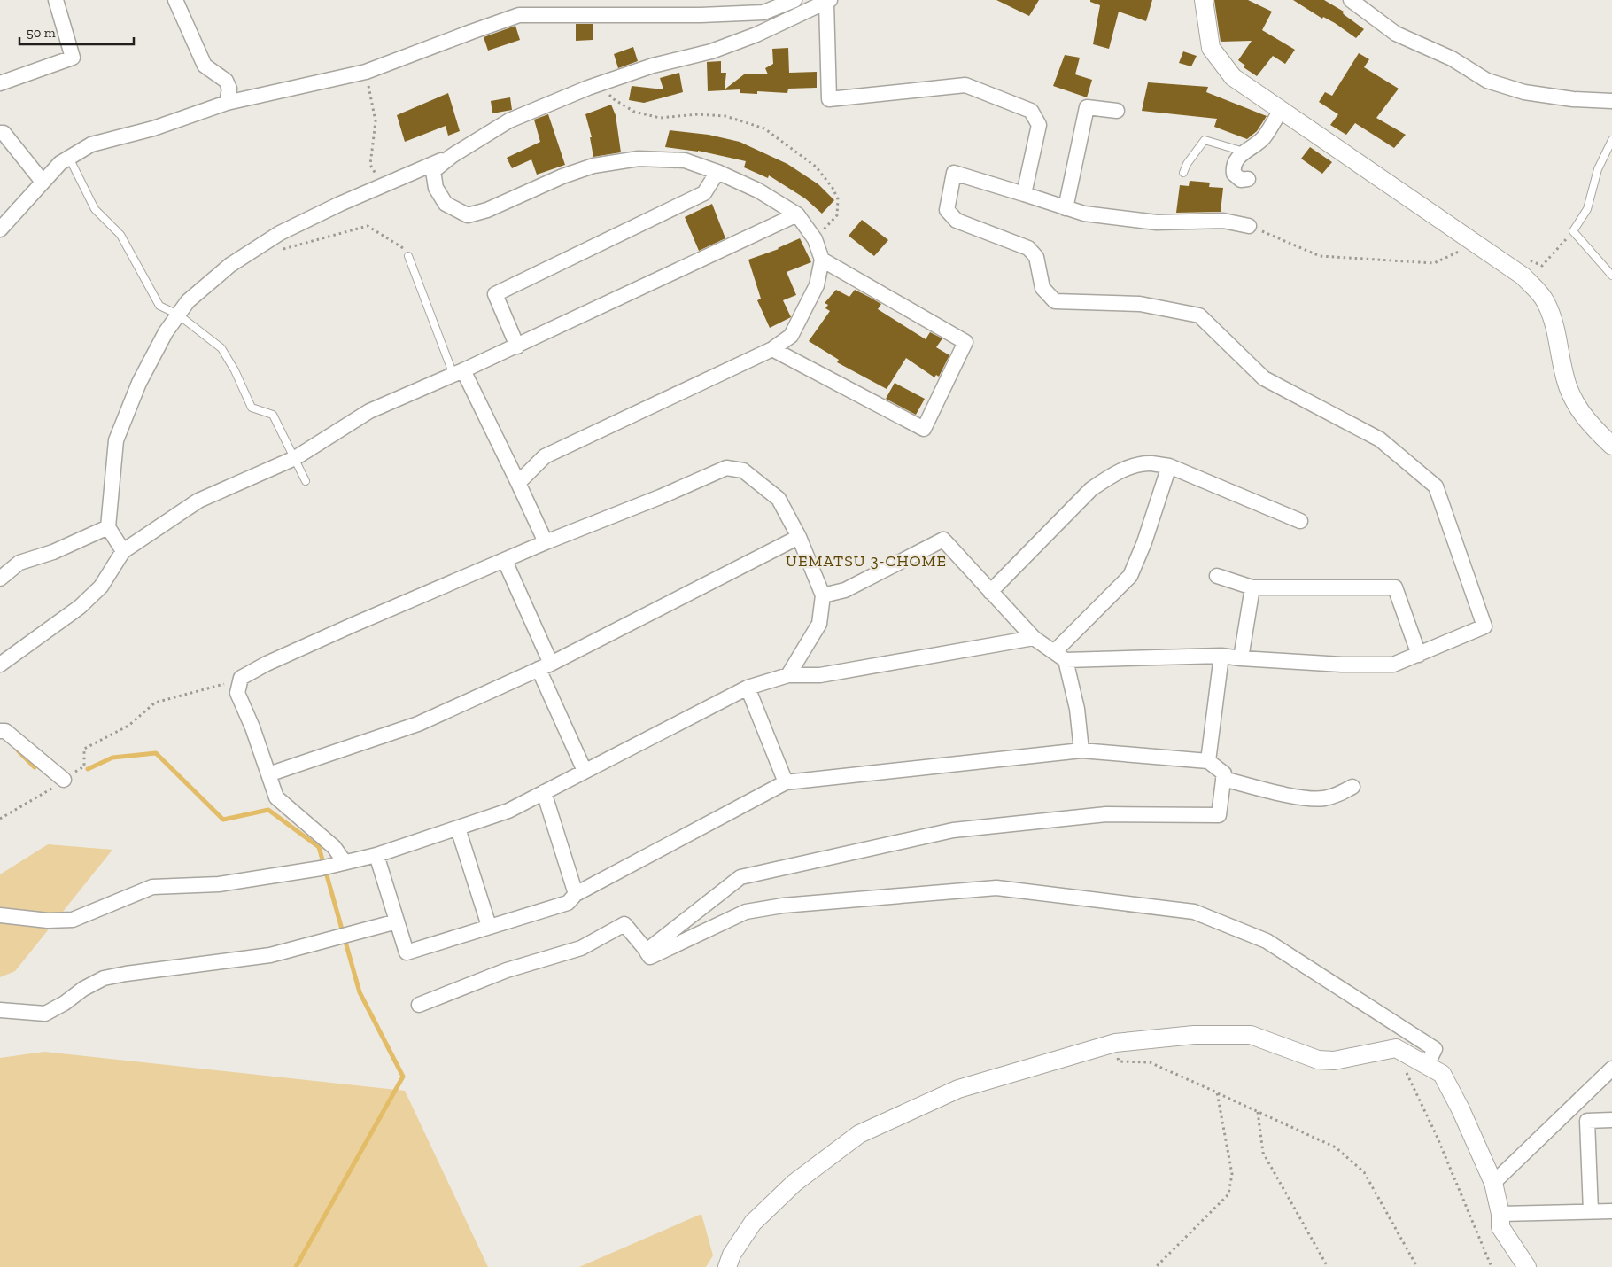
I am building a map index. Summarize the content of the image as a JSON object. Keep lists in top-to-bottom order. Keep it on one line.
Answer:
{"districts":["UEMATSU 3-CHOME"],"scale_bar":"50 m"}
